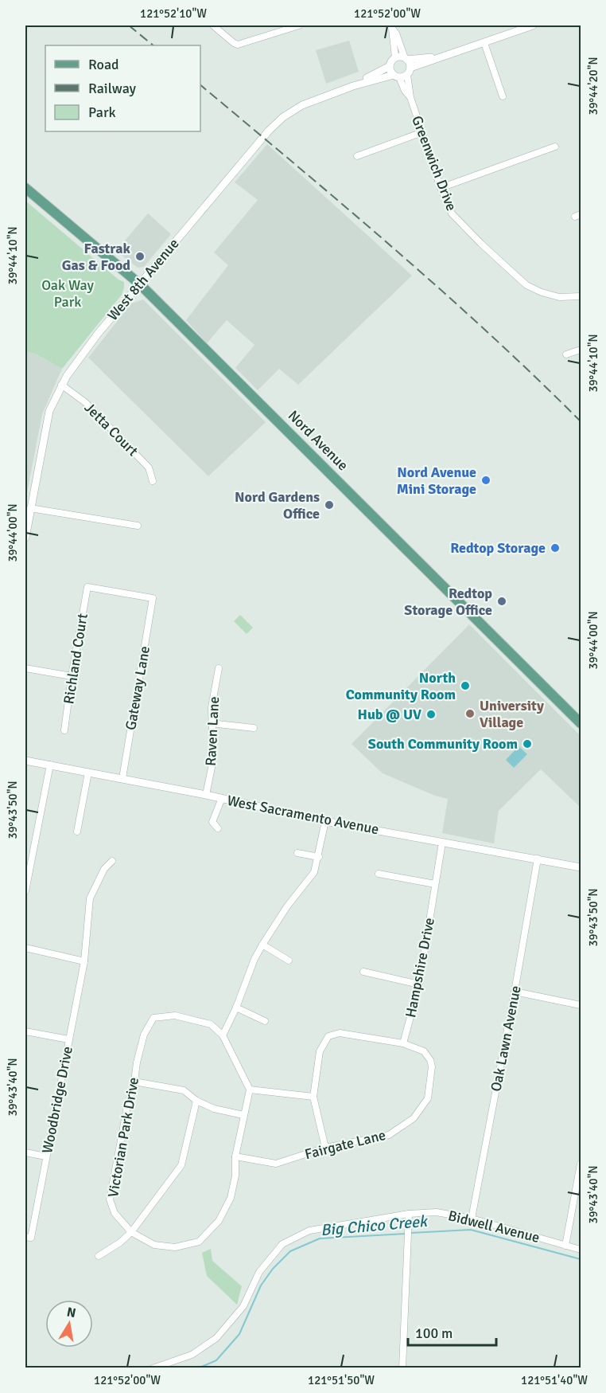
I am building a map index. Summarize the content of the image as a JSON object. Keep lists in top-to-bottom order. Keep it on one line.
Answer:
{"streets":{"main road":["Nord Avenue"],"street":["Greenwich Drive","West 8th Avenue","Jetta Court","Richland Court","Gateway Lane","Raven Lane","West Sacramento Avenue","Hampshire Drive","Oak Lawn Avenue","Woodbridge Drive","Victorian Park Drive","Fairgate Lane","Bidwell Avenue"]},"crossings":[["Greenwich Drive","West 8th Avenue"],["West 8th Avenue","Jetta Court"],["West 8th Avenue","Nord Avenue"],["Richland Court","Gateway Lane"],["Gateway Lane","West Sacramento Avenue"],["Raven Lane","West Sacramento Avenue"],["West Sacramento Avenue","Hampshire Drive"],["West Sacramento Avenue","Oak Lawn Avenue"],["Hampshire Drive","Fairgate Lane"],["Oak Lawn Avenue","Bidwell Avenue"],["Victorian Park Drive","Fairgate Lane"]],"water":["Big Chico Creek"],"parks":["Oak Way Park"],"places":["Fastrak Gas & Food","Nord Avenue Mini Storage","Nord Gardens Office","Redtop Storage","Redtop Storage Office","North Community Room","University Village","Hub @ UV","South Community Room"],"legend":["Road","Railway","Park"],"scale_bar":"100 m","north":"top","coordinates":["121°52'10\"W","121°52'00\"W","39°44'20\"N","39°44'10\"N","39°44'00\"N","39°43'50\"N","39°43'40\"N","121°51'50\"W","121°51'40\"W"]}
